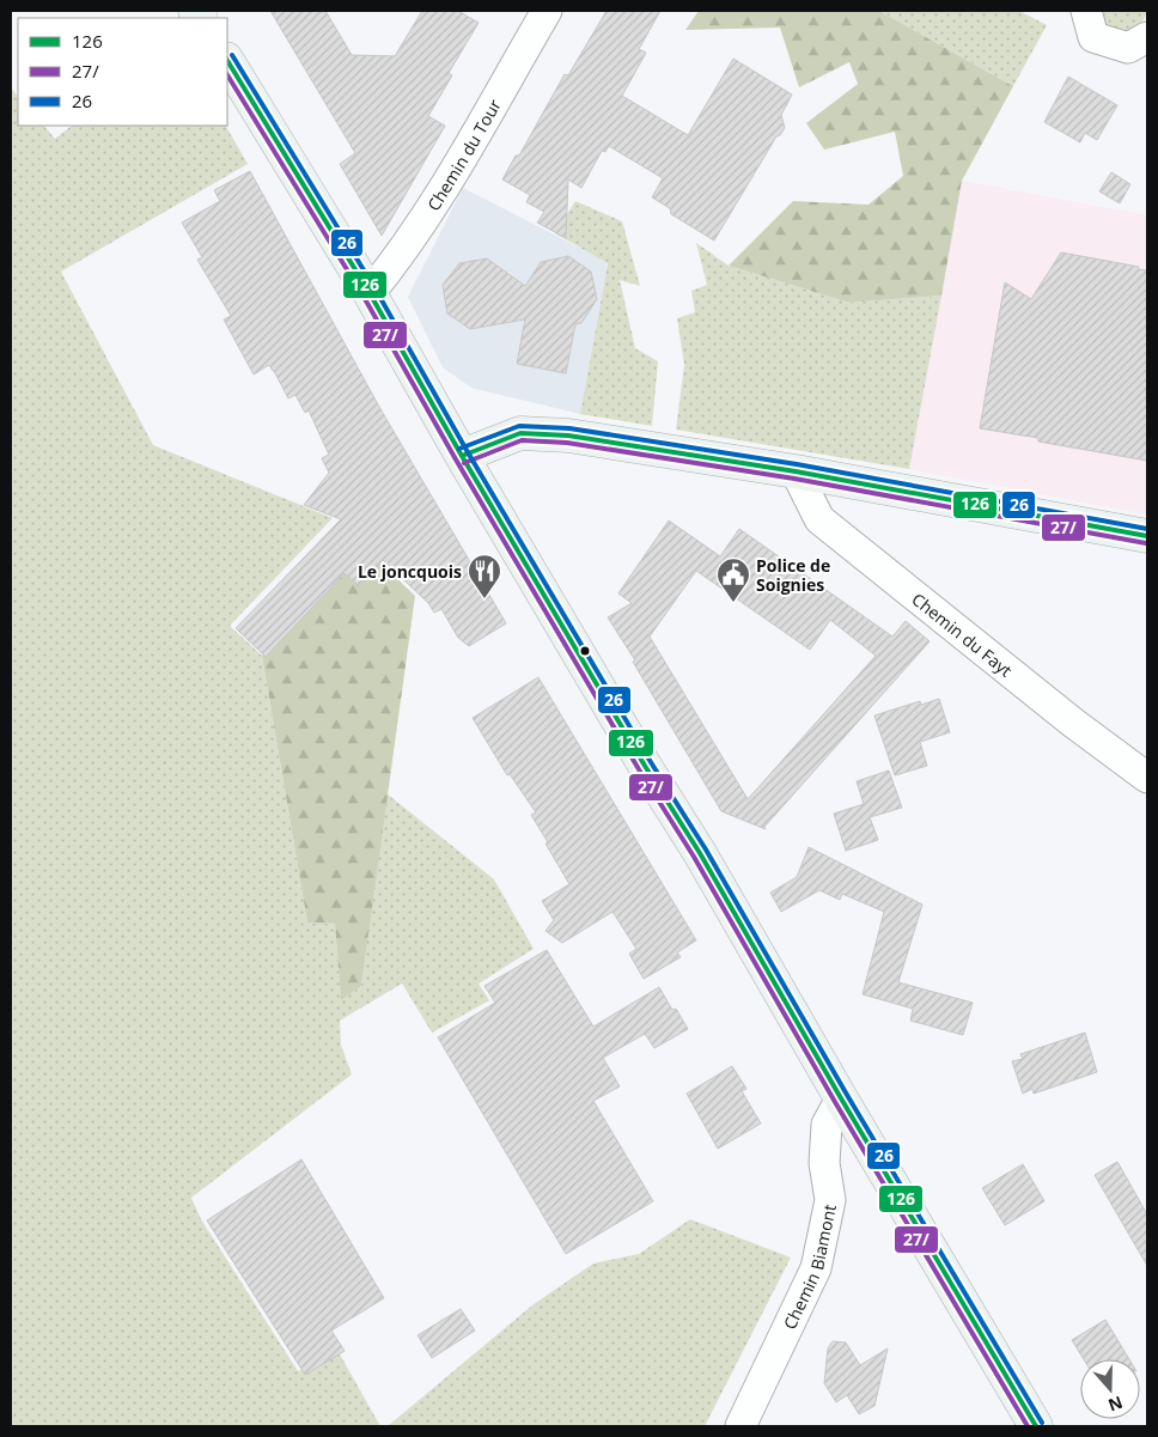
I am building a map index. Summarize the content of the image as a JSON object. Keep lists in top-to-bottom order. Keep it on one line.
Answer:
{"streets":{"street":["Chemin du Tour","Chemin du Fayt","Chemin Biamont"]},"places":{"restaurant":["Le joncquois"],"public building":["Police de Soignies"]},"lines":["transit line 26","transit line 126","transit line 27/"],"legend":["126","27/","26"],"north":"bottom"}
